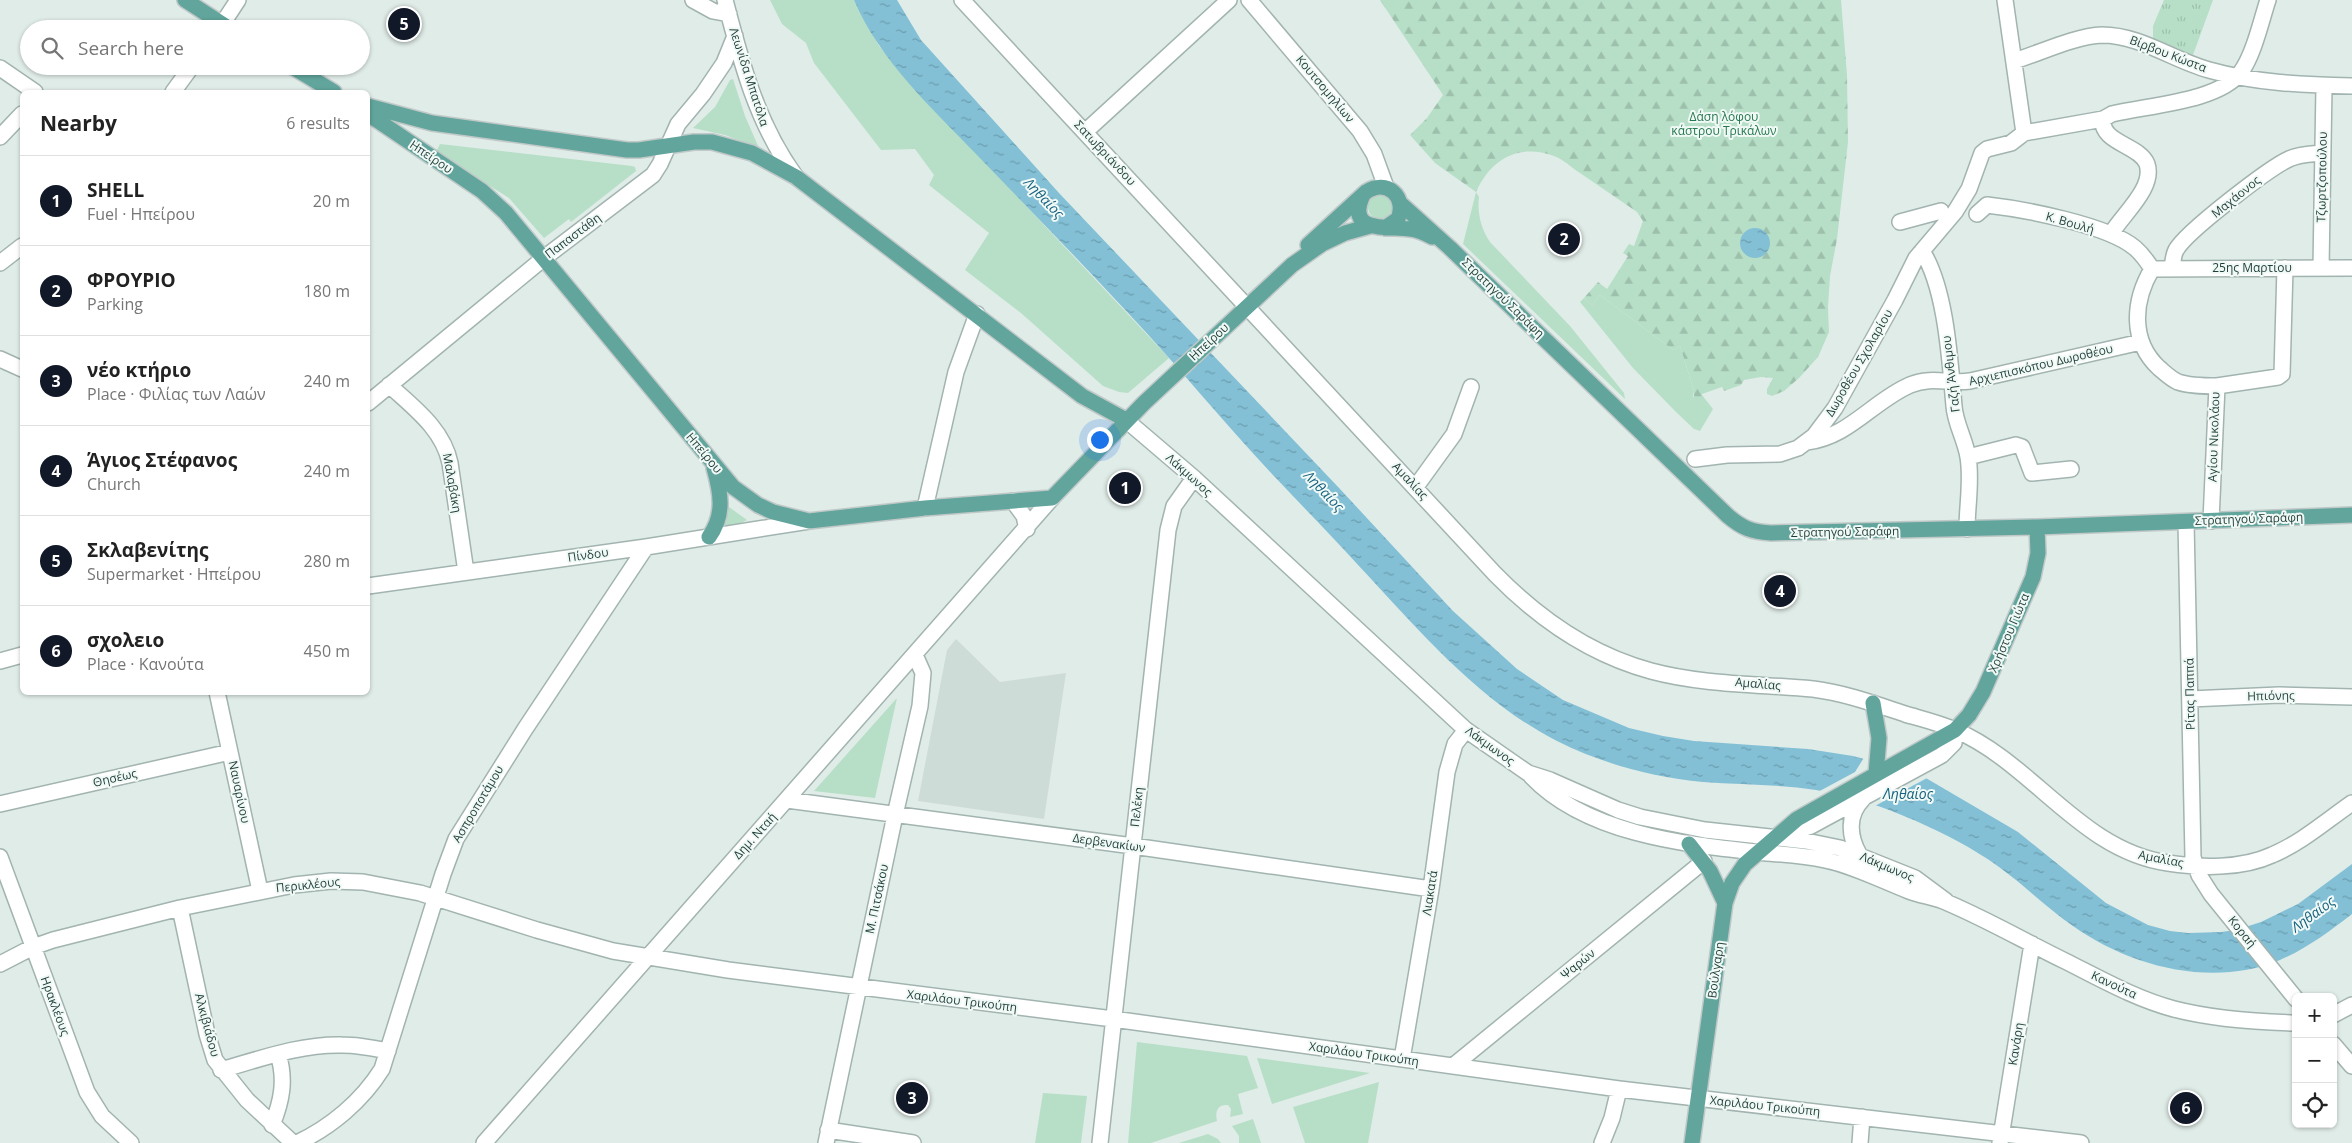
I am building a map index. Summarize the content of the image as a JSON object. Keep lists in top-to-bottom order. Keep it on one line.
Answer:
{"streets":{"main road":["Ηπείρου","Στρατηγού Σαράφη","Χρήστου Γιώτα","Βούλγαρη"],"street":["Βίρβου Κώστα","Λεωνίδα Μπατόλα","Κουτσομηλίων","Σατωβριάνδου","Τζωρτζοπούλου","Μαχάονος","Κ. Βουλή","Παπαστάθη","25ης Μαρτίου","Δωροθέου Σχολαρίου","Αρχιεπισκόπου Δωροθέου","Γαζή Άνθιμου","Αγίου Νικολάου","Λάκμωνος","Αμαλίας","Μαλαβάκη","Πίνδου","Ρίτας Παππά","Ηπιόνης","Θησέως","Ναυαρίνου","Ασπροποτάμου","Πελέκη","Δημ. Νταή","Δερβενακίων","Περικλέους","Λιακατά","Μ. Πιτσάκου","Κοραή","Ψαρών","Κανούτα","Χαριλάου Τρικούπη","Ηρακλέους","Αλκιβιάδου","Κανάρη"]},"crossings":[["Βίρβου Κώστα","Τζωρτζοπούλου"],["Βίρβου Κώστα","Δωροθέου Σχολαρίου"],["Λεωνίδα Μπατόλα","Ηπείρου"],["Λεωνίδα Μπατόλα","Παπαστάθη"],["Κουτσομηλίων","Ηπείρου"],["Σατωβριάνδου","Ηπείρου"],["Σατωβριάνδου","Αμαλίας"],["Ηπείρου","Παπαστάθη"],["Ηπείρου","Στρατηγού Σαράφη"],["Ηπείρου","Λάκμωνος"],["Ηπείρου","Αμαλίας"],["Ηπείρου","Πίνδου"],["Ηπείρου","Δημ. Νταή"],["Τζωρτζοπούλου","Μαχάονος"],["Τζωρτζοπούλου","25ης Μαρτίου"],["Μαχάονος","Κ. Βουλή"],["Μαχάονος","25ης Μαρτίου"],["Μαχάονος","Αρχιεπισκόπου Δωροθέου"],["Μαχάονος","Αγίου Νικολάου"],["Κ. Βουλή","25ης Μαρτίου"],["Κ. Βουλή","Αρχιεπισκόπου Δωροθέου"],["Κ. Βουλή","Αγίου Νικολάου"],["Παπαστάθη","Μαλαβάκη"],["25ης Μαρτίου","Αρχιεπισκόπου Δωροθέου"],["25ης Μαρτίου","Αγίου Νικολάου"],["Στρατηγού Σαράφη","Γαζή Άνθιμου"],["Στρατηγού Σαράφη","Αγίου Νικολάου"],["Στρατηγού Σαράφη","Χρήστου Γιώτα"],["Στρατηγού Σαράφη","Ρίτας Παππά"],["Δωροθέου Σχολαρίου","Αρχιεπισκόπου Δωροθέου"],["Δωροθέου Σχολαρίου","Γαζή Άνθιμου"],["Αρχιεπισκόπου Δωροθέου","Γαζή Άνθιμου"],["Αρχιεπισκόπου Δωροθέου","Αγίου Νικολάου"],["Λάκμωνος","Πελέκη"],["Λάκμωνος","Λιακατά"],["Λάκμωνος","Βούλγαρη"],["Λάκμωνος","Κανούτα"],["Αμαλίας","Χρήστου Γιώτα"],["Αμαλίας","Ρίτας Παππά"],["Αμαλίας","Κοραή"],["Μαλαβάκη","Πίνδου"],["Πίνδου","Ασπροποτάμου"],["Χρήστου Γιώτα","Βούλγαρη"],["Ρίτας Παππά","Ηπιόνης"],["Ρίτας Παππά","Κοραή"],["Θησέως","Ναυαρίνου"],["Ναυαρίνου","Περικλέους"],["Ασπροποτάμου","Περικλέους"],["Ασπροποτάμου","Αλκιβιάδου"],["Πελέκη","Δερβενακίων"],["Πελέκη","Χαριλάου Τρικούπη"],["Δημ. Νταή","Δερβενακίων"],["Δημ. Νταή","Περικλέους"],["Δημ. Νταή","Μ. Πιτσάκου"],["Δημ. Νταή","Χαριλάου Τρικούπη"],["Δερβενακίων","Λιακατά"],["Δερβενακίων","Μ. Πιτσάκου"],["Περικλέους","Χαριλάου Τρικούπη"],["Περικλέους","Ηρακλέους"],["Περικλέους","Αλκιβιάδου"],["Λιακατά","Χαριλάου Τρικούπη"],["Μ. Πιτσάκου","Χαριλάου Τρικούπη"],["Ψαρών","Χαριλάου Τρικούπη"],["Βούλγαρη","Χαριλάου Τρικούπη"],["Κανούτα","Κανάρη"],["Χαριλάου Τρικούπη","Κανάρη"]],"water":["Ληθαίος"],"parks":["Δάση λόφου κάστρου Τρικάλων"],"page":{"pins":["5","2","1","4","3","6"],"search":"Search here","heading":["Nearby","6 results"],"list":[{"mark":"1","name":"SHELL","note":"Fuel · Ηπείρου","value":"20 m"},{"mark":"2","name":"ΦΡΟΥΡΙΟ","note":"Parking","value":"180 m"},{"mark":"3","name":"νέο κτήριο","note":"Place · Φιλίας των Λαών","value":"240 m"},{"mark":"4","name":"Άγιος Στέφανος","note":"Church","value":"240 m"},{"mark":"5","name":"Σκλαβενίτης","note":"Supermarket · Ηπείρου","value":"280 m"},{"mark":"6","name":"σχολειο","note":"Place · Κανούτα","value":"450 m"}],"map_buttons":["+","−"]}}
